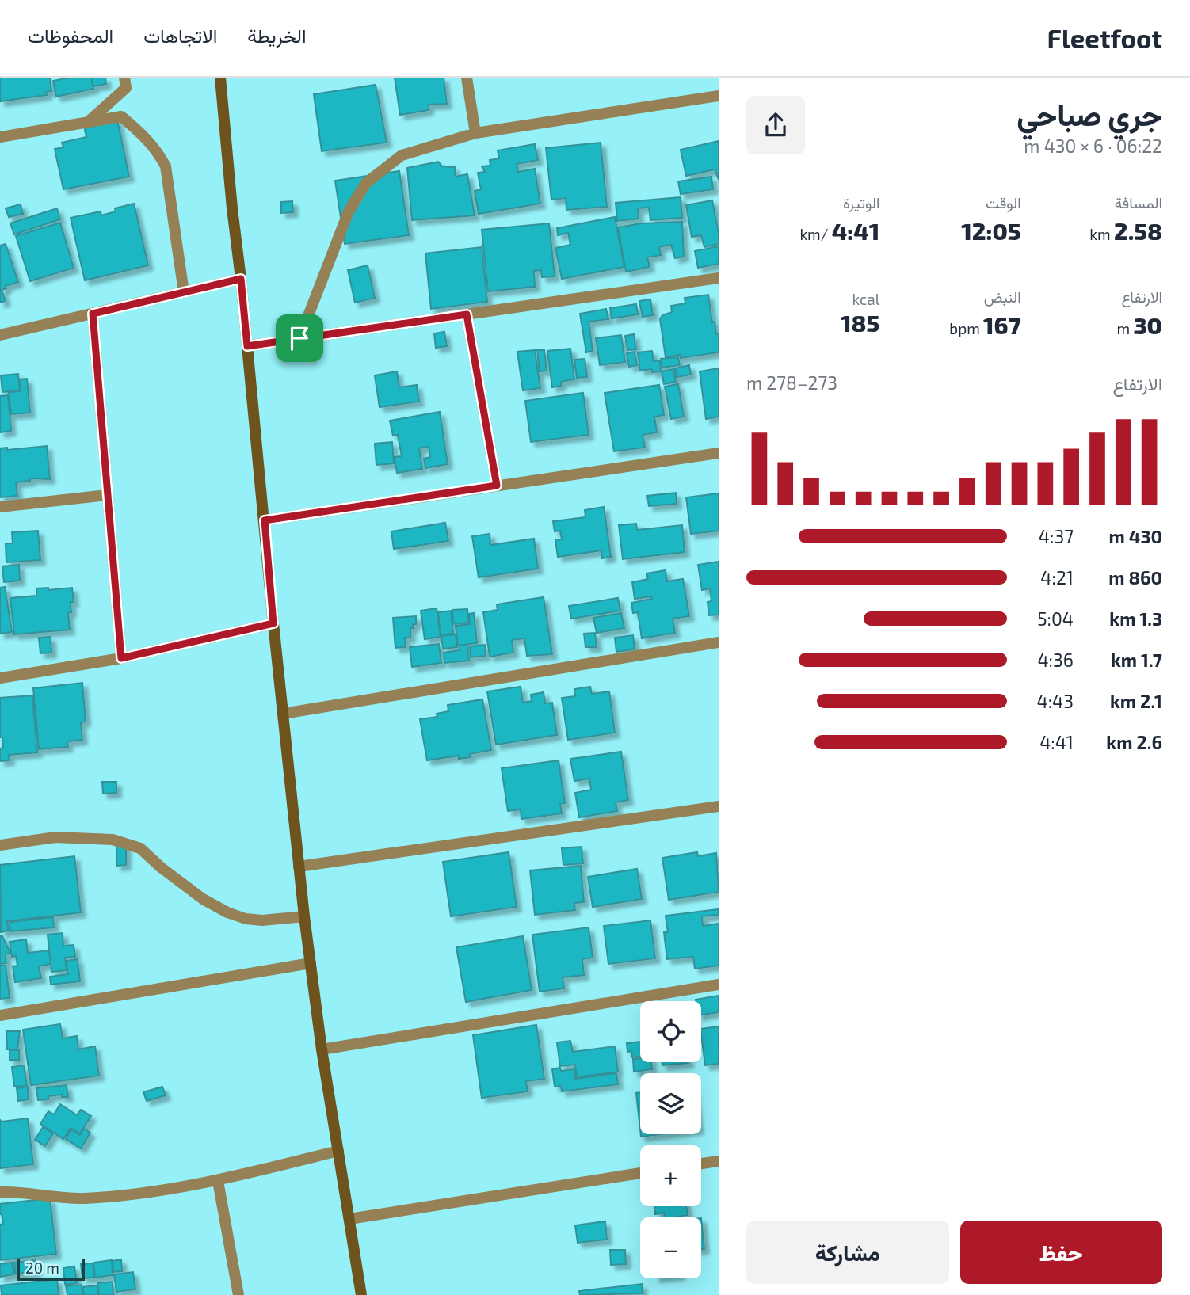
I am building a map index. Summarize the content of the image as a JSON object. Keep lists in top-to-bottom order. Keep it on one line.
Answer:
{"scale_bar":"20 m","page":{"header":"Fleetfoot","nav":["الخريطة","الاتجاهات","المحفوظات"],"heading":["جري صباحي","06:22 · 6 × 430 m"],"stats":[["المسافة","2.58 km"],["الوقت","12:05"],["الوتيرة","4:41 /km"],["الارتفاع","30 m"],["النبض","167 bpm"],["kcal","185"]],"chart":["الارتفاع","273–278 m"],"list":[{"name":"430 m","note":"4:37"},{"name":"860 m","note":"4:21"},{"name":"1.3 km","note":"5:04"},{"name":"1.7 km","note":"4:36"},{"name":"2.1 km","note":"4:43"},{"name":"2.6 km","note":"4:41"}],"map_buttons":["+","−"],"buttons":["حفظ","مشاركة"],"scale":"20 m"}}
